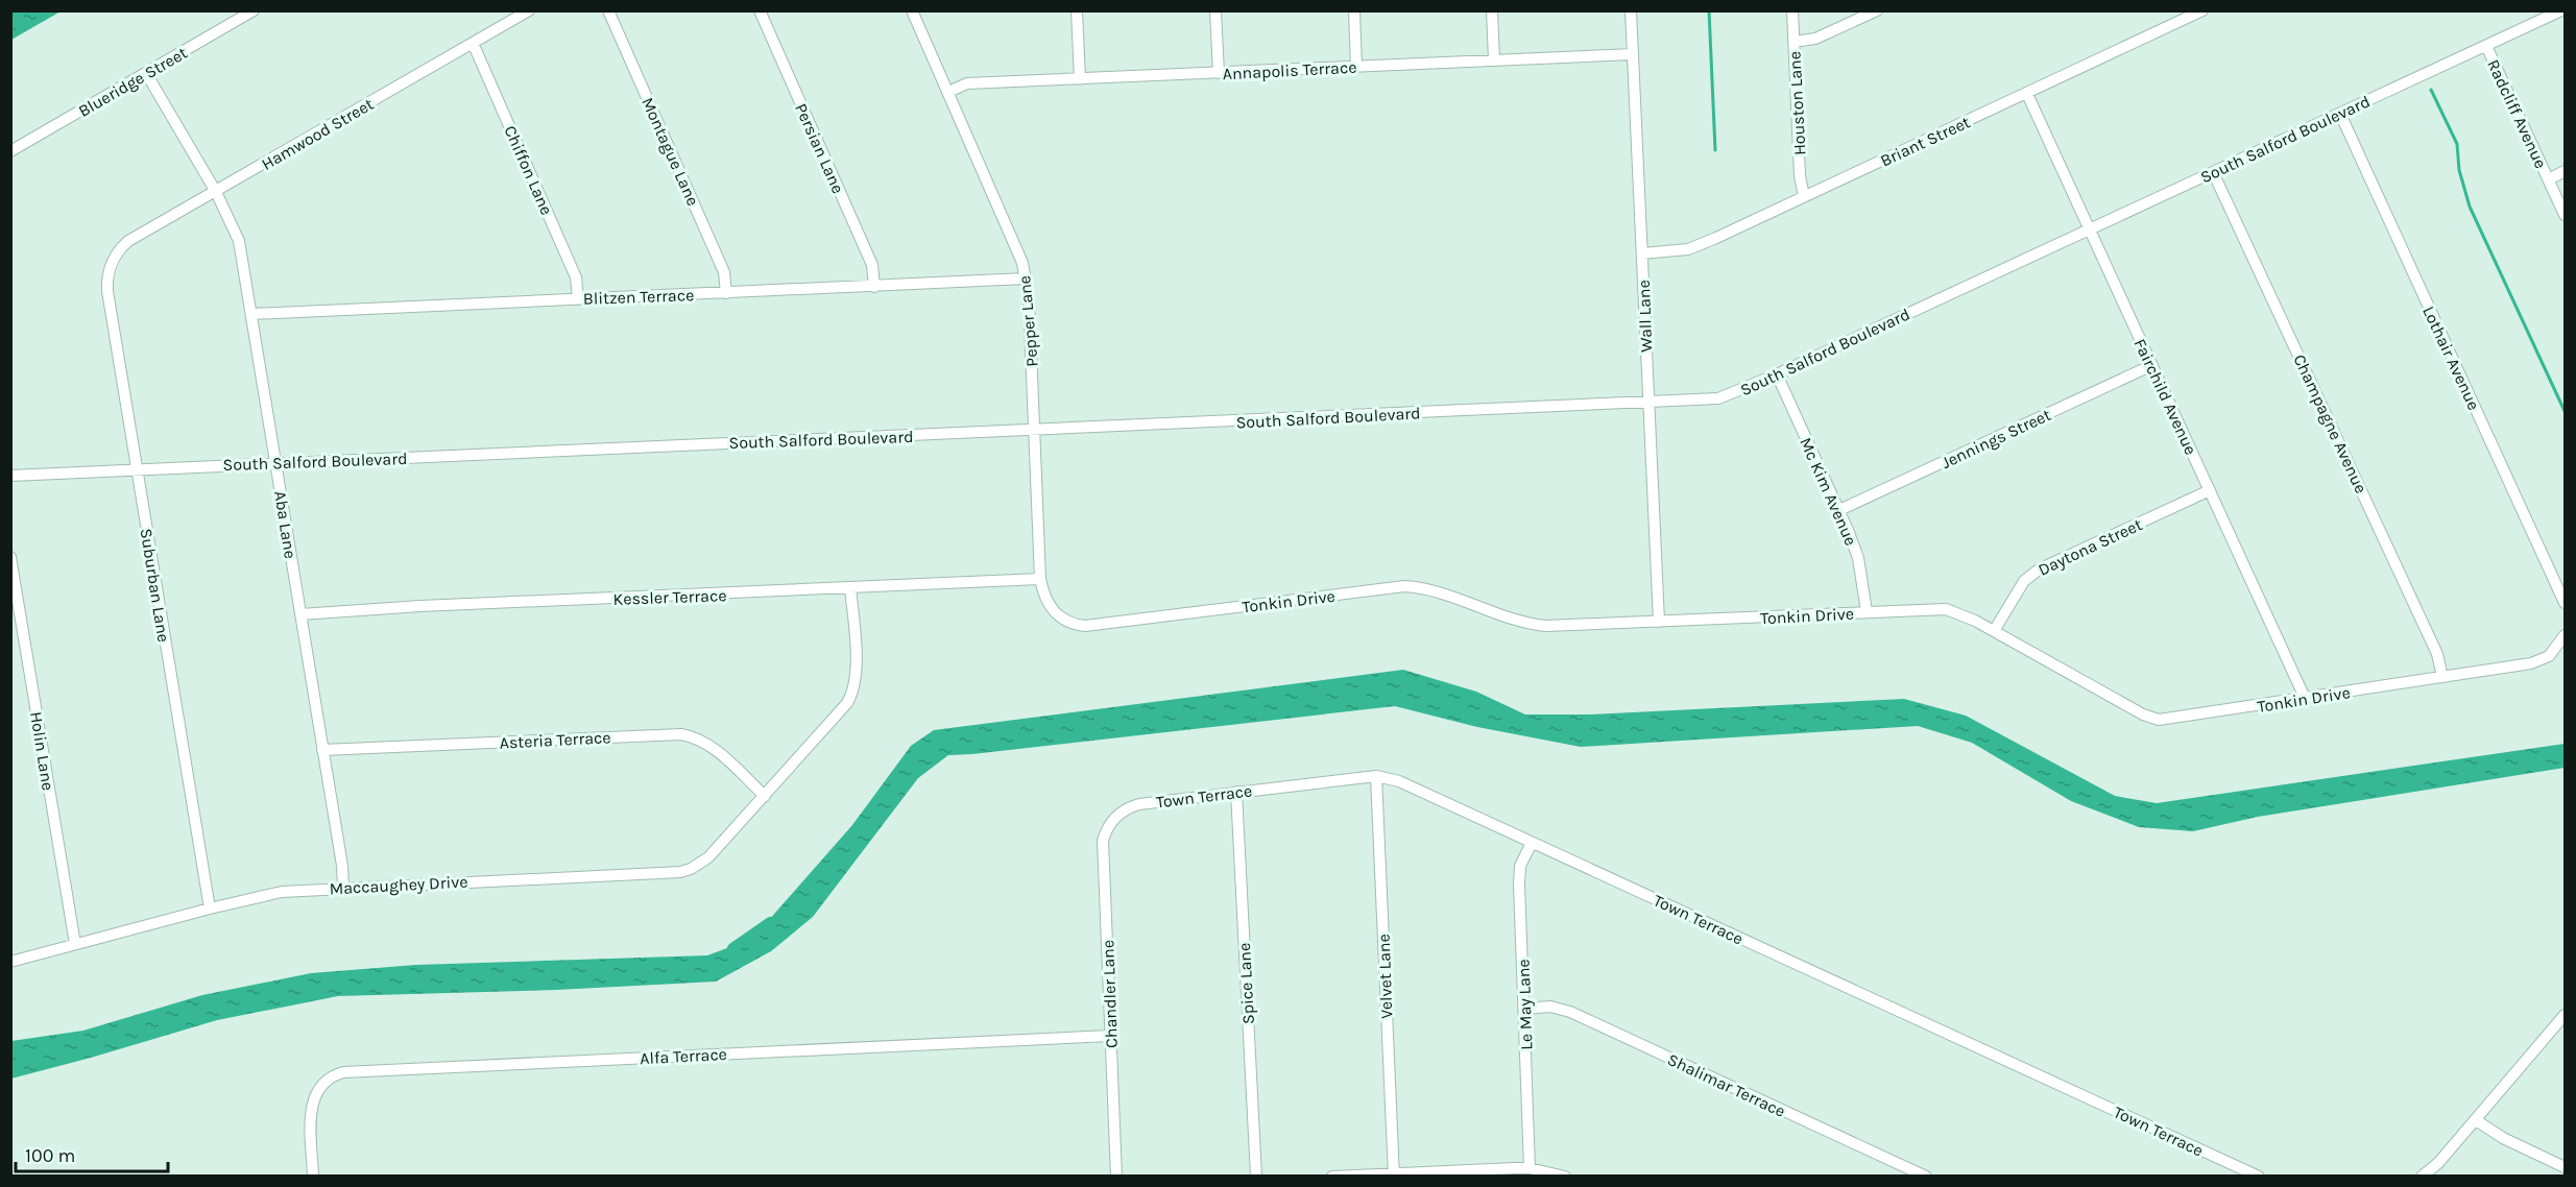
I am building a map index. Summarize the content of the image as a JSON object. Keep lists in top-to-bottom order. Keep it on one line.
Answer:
{"streets":{"street":["Annapolis Terrace","Blueridge Street","Houston Lane","Radcliff Avenue","Hamwood Street","South Salford Boulevard","Briant Street","Persian Lane","Montague Lane","Chiffon Lane","Blitzen Terrace","Wall Lane","Pepper Lane","Lothair Avenue","Fairchild Avenue","Champagne Avenue","Jennings Street","Mc Kim Avenue","Aba Lane","Daytona Street","Suburban Lane","Kessler Terrace","Tonkin Drive","Asteria Terrace","Holin Lane","Town Terrace","Maccaughey Drive","Velvet Lane","Spice Lane","Chandler Lane","Le May Lane","Alfa Terrace","Shalimar Terrace"]},"crossings":[["Annapolis Terrace","Wall Lane"],["Annapolis Terrace","Pepper Lane"],["Blueridge Street","Aba Lane"],["Houston Lane","Briant Street"],["Radcliff Avenue","South Salford Boulevard"],["Hamwood Street","Chiffon Lane"],["Hamwood Street","Aba Lane"],["Hamwood Street","Suburban Lane"],["South Salford Boulevard","Wall Lane"],["South Salford Boulevard","Pepper Lane"],["South Salford Boulevard","Lothair Avenue"],["South Salford Boulevard","Fairchild Avenue"],["South Salford Boulevard","Champagne Avenue"],["South Salford Boulevard","Mc Kim Avenue"],["South Salford Boulevard","Aba Lane"],["South Salford Boulevard","Suburban Lane"],["Briant Street","Wall Lane"],["Briant Street","Fairchild Avenue"],["Persian Lane","Blitzen Terrace"],["Montague Lane","Blitzen Terrace"],["Chiffon Lane","Blitzen Terrace"],["Blitzen Terrace","Pepper Lane"],["Blitzen Terrace","Aba Lane"],["Wall Lane","Tonkin Drive"],["Pepper Lane","Kessler Terrace"],["Pepper Lane","Tonkin Drive"],["Fairchild Avenue","Jennings Street"],["Fairchild Avenue","Daytona Street"],["Fairchild Avenue","Tonkin Drive"],["Champagne Avenue","Tonkin Drive"],["Jennings Street","Mc Kim Avenue"],["Mc Kim Avenue","Tonkin Drive"],["Aba Lane","Kessler Terrace"],["Aba Lane","Asteria Terrace"],["Aba Lane","Maccaughey Drive"],["Daytona Street","Tonkin Drive"],["Suburban Lane","Maccaughey Drive"],["Kessler Terrace","Tonkin Drive"],["Kessler Terrace","Maccaughey Drive"],["Asteria Terrace","Maccaughey Drive"],["Holin Lane","Maccaughey Drive"],["Town Terrace","Velvet Lane"],["Town Terrace","Spice Lane"],["Town Terrace","Chandler Lane"],["Town Terrace","Le May Lane"],["Chandler Lane","Alfa Terrace"],["Le May Lane","Shalimar Terrace"]],"scale_bar":"100 m"}
